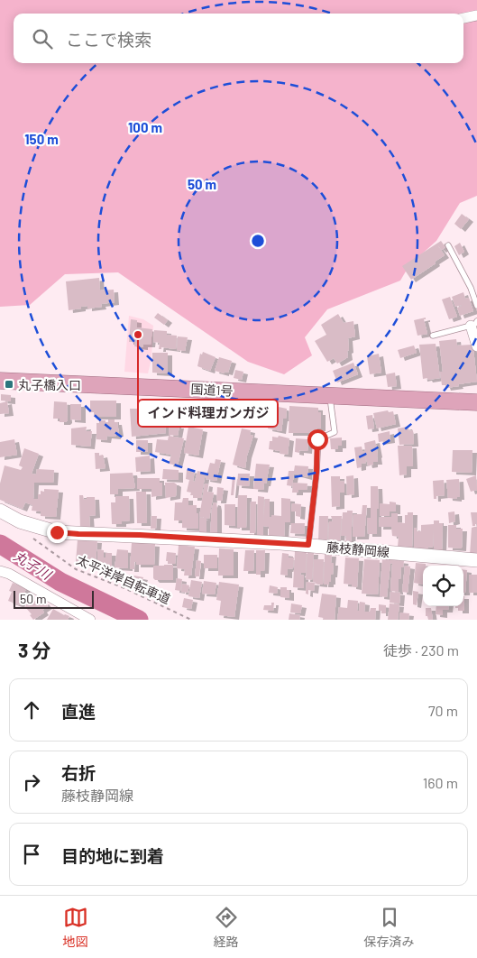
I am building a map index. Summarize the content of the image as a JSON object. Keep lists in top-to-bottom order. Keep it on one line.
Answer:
{"streets":{"highway":["国道1号"],"main road":["藤枝静岡線"],"path":["太平洋岸自転車道"]},"water":["丸子川"],"places":{"other":["インド料理ガンガジ"],"transit":["丸子橋入口"]},"scale_bar":"50 m","page":{"search":"ここで検索","scale":"50 m","heading":["3 分","徒歩 · 230 m"],"list":[["直進","70 m"],["右折","藤枝静岡線","160 m"],"目的地に到着"],"nav":["地図","経路","保存済み"]},"rings":["100 m","150 m","50 m"]}
